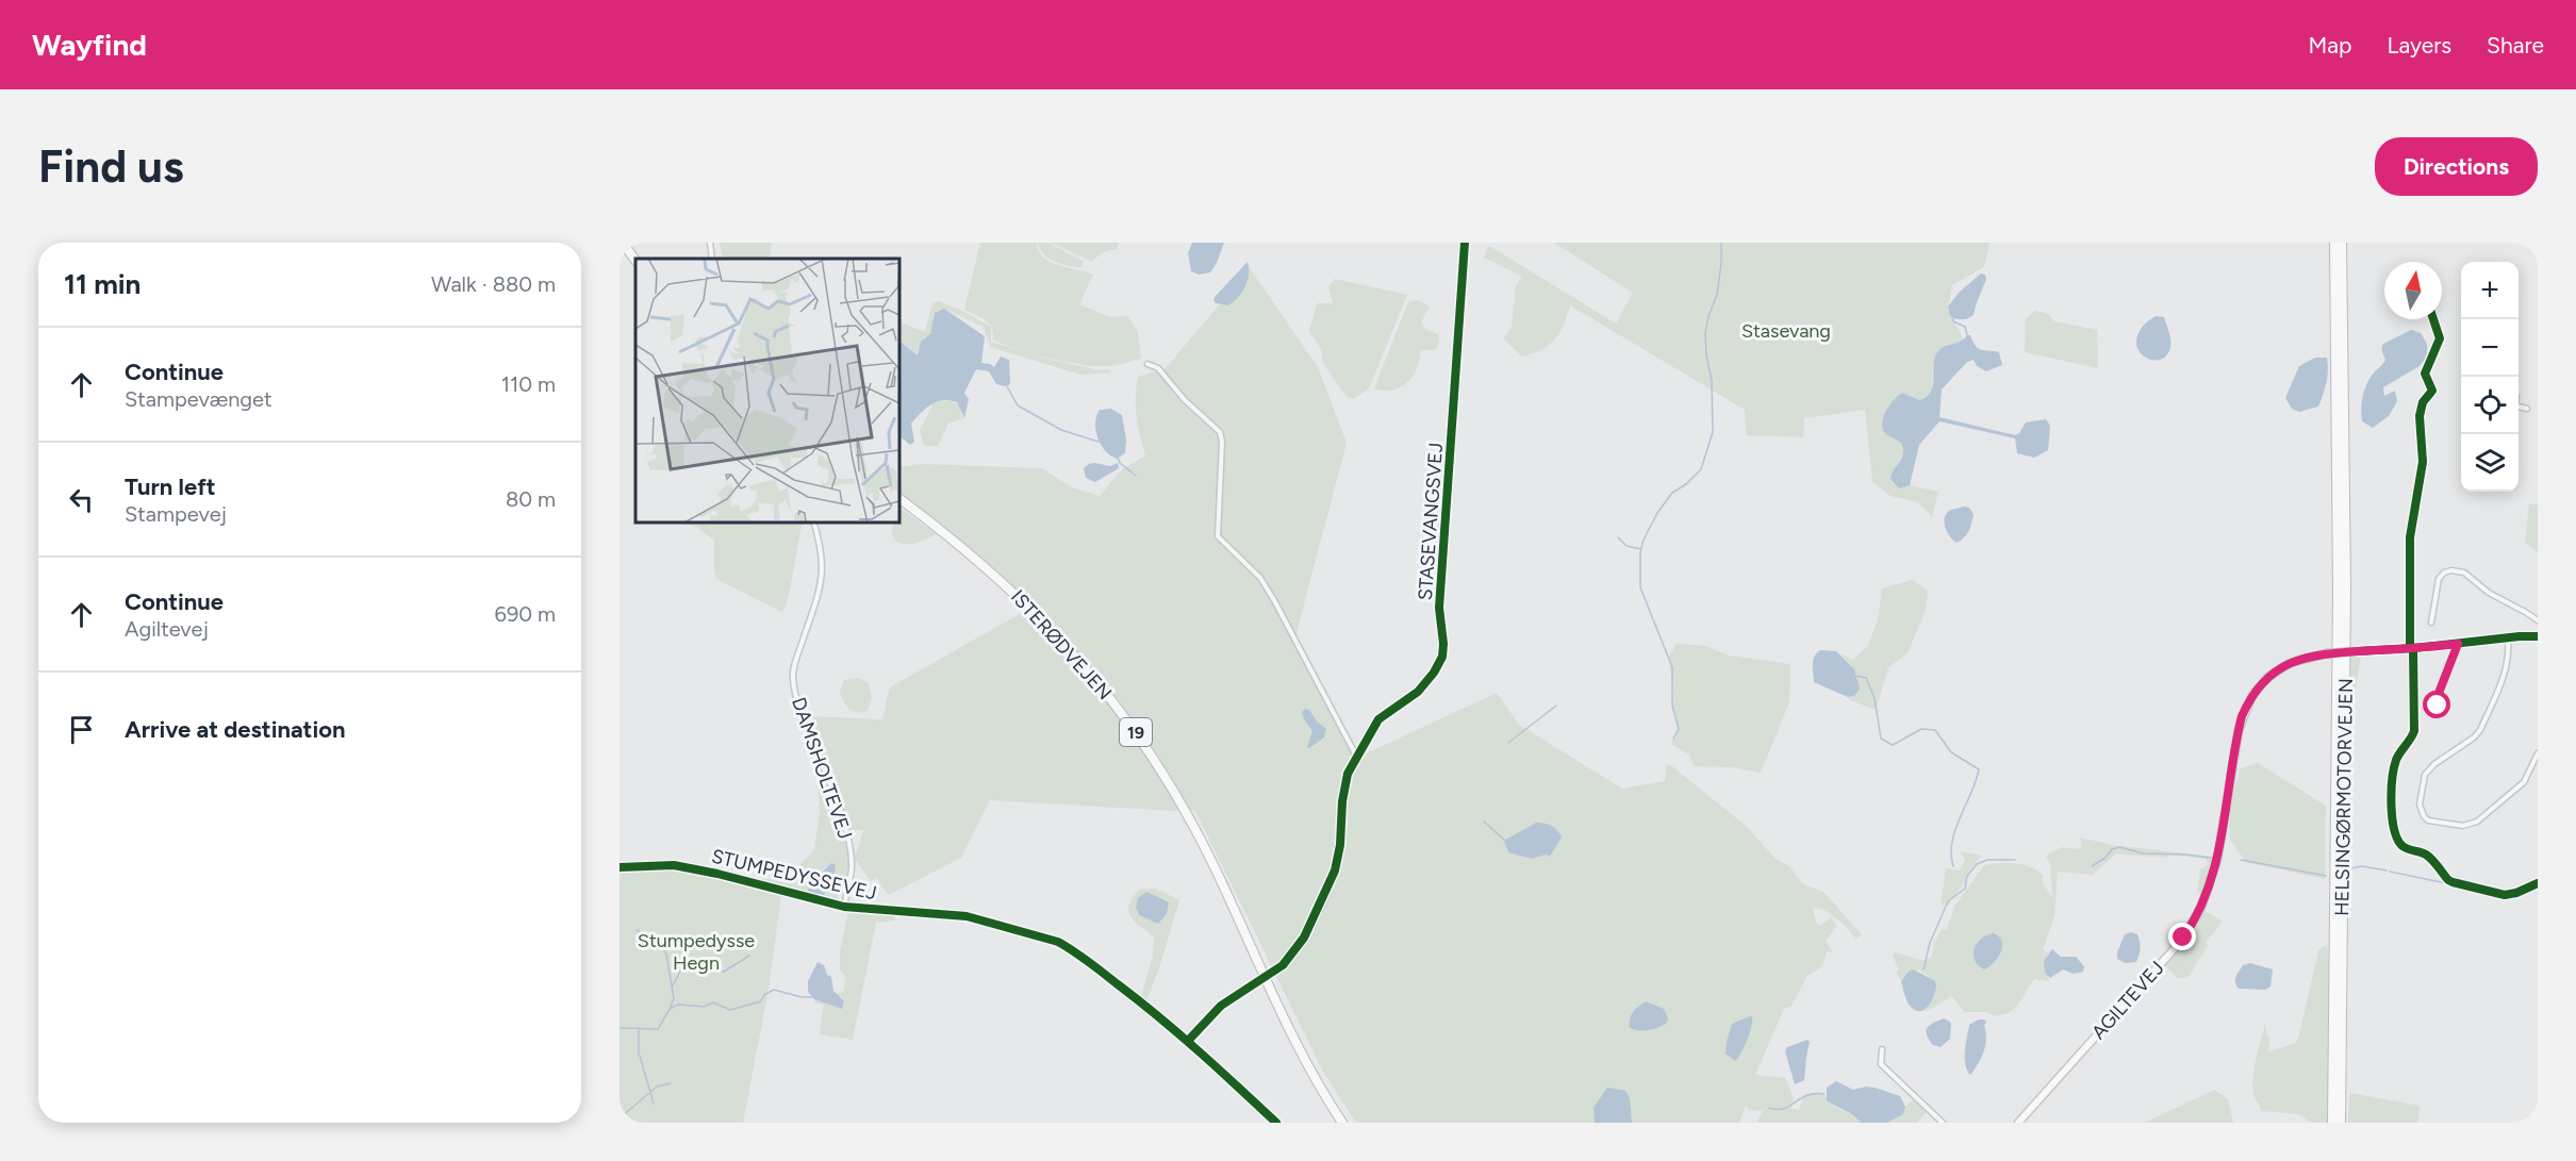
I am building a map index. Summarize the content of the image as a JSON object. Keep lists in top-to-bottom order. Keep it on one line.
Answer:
{"streets":{"highway":["ISTERØDVEJEN","19","HELSINGØRMOTORVEJEN"],"street":["STASEVANGSVEJ","DAMSHOLTEVEJ","STUMPEDYSSEVEJ","AGILTEVEJ"]},"crossings":[["DAMSHOLTEVEJ","STUMPEDYSSEVEJ"]],"parks":["Stasevang","Stumpedysse Hegn"],"north":"top","page":{"header":"Wayfind","nav":["Map","Layers","Share"],"buttons":"Directions","title":"Find us","heading":["11 min","Walk · 880 m"],"map_buttons":["+","−"],"list":[["Continue","Stampevænget","110 m"],["Turn left","Stampevej","80 m"],["Continue","Agiltevej","690 m"],"Arrive at destination"]}}
